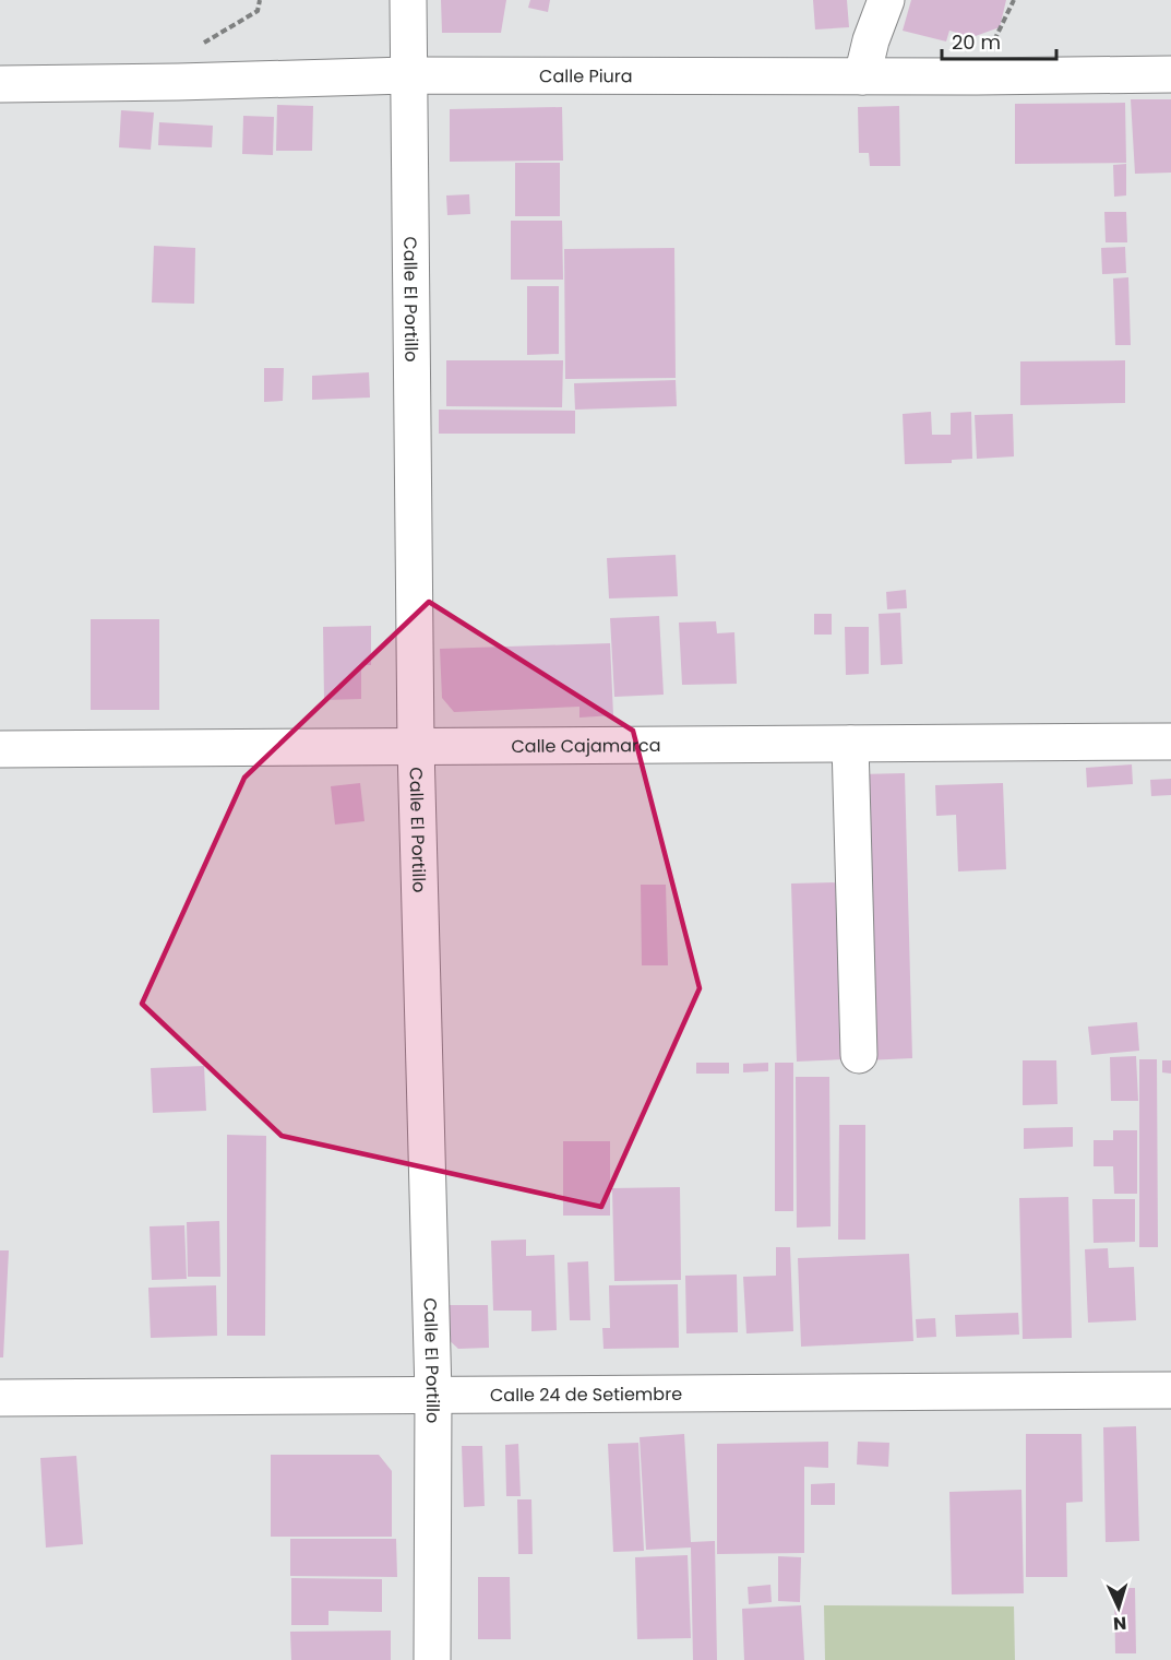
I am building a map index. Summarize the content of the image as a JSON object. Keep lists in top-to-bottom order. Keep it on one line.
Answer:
{"streets":{"street":["Calle Piura","Calle El Portillo","Calle Cajamarca","Calle 24 de Setiembre"]},"crossings":[["Calle Piura","Calle El Portillo"],["Calle El Portillo","Calle Cajamarca"],["Calle El Portillo","Calle 24 de Setiembre"]],"scale_bar":"20 m","north":"bottom"}
